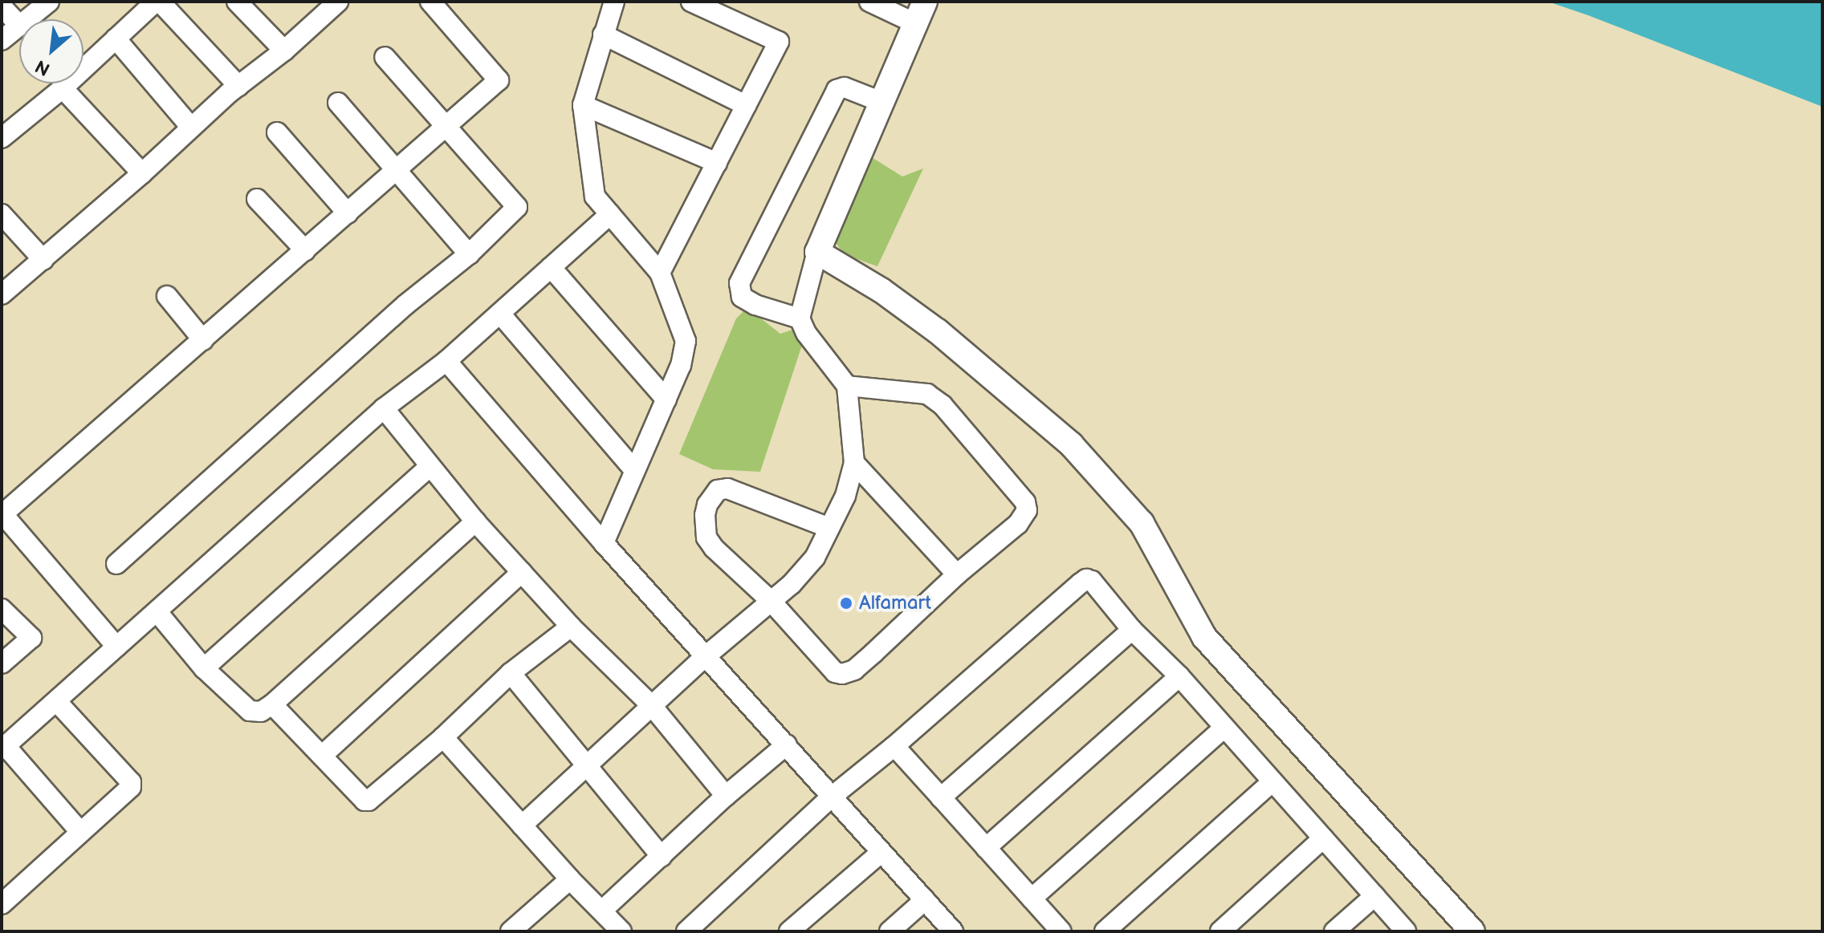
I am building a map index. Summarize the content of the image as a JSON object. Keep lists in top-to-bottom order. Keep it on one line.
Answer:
{"places":["Alfamart"],"north":"bottom left"}
